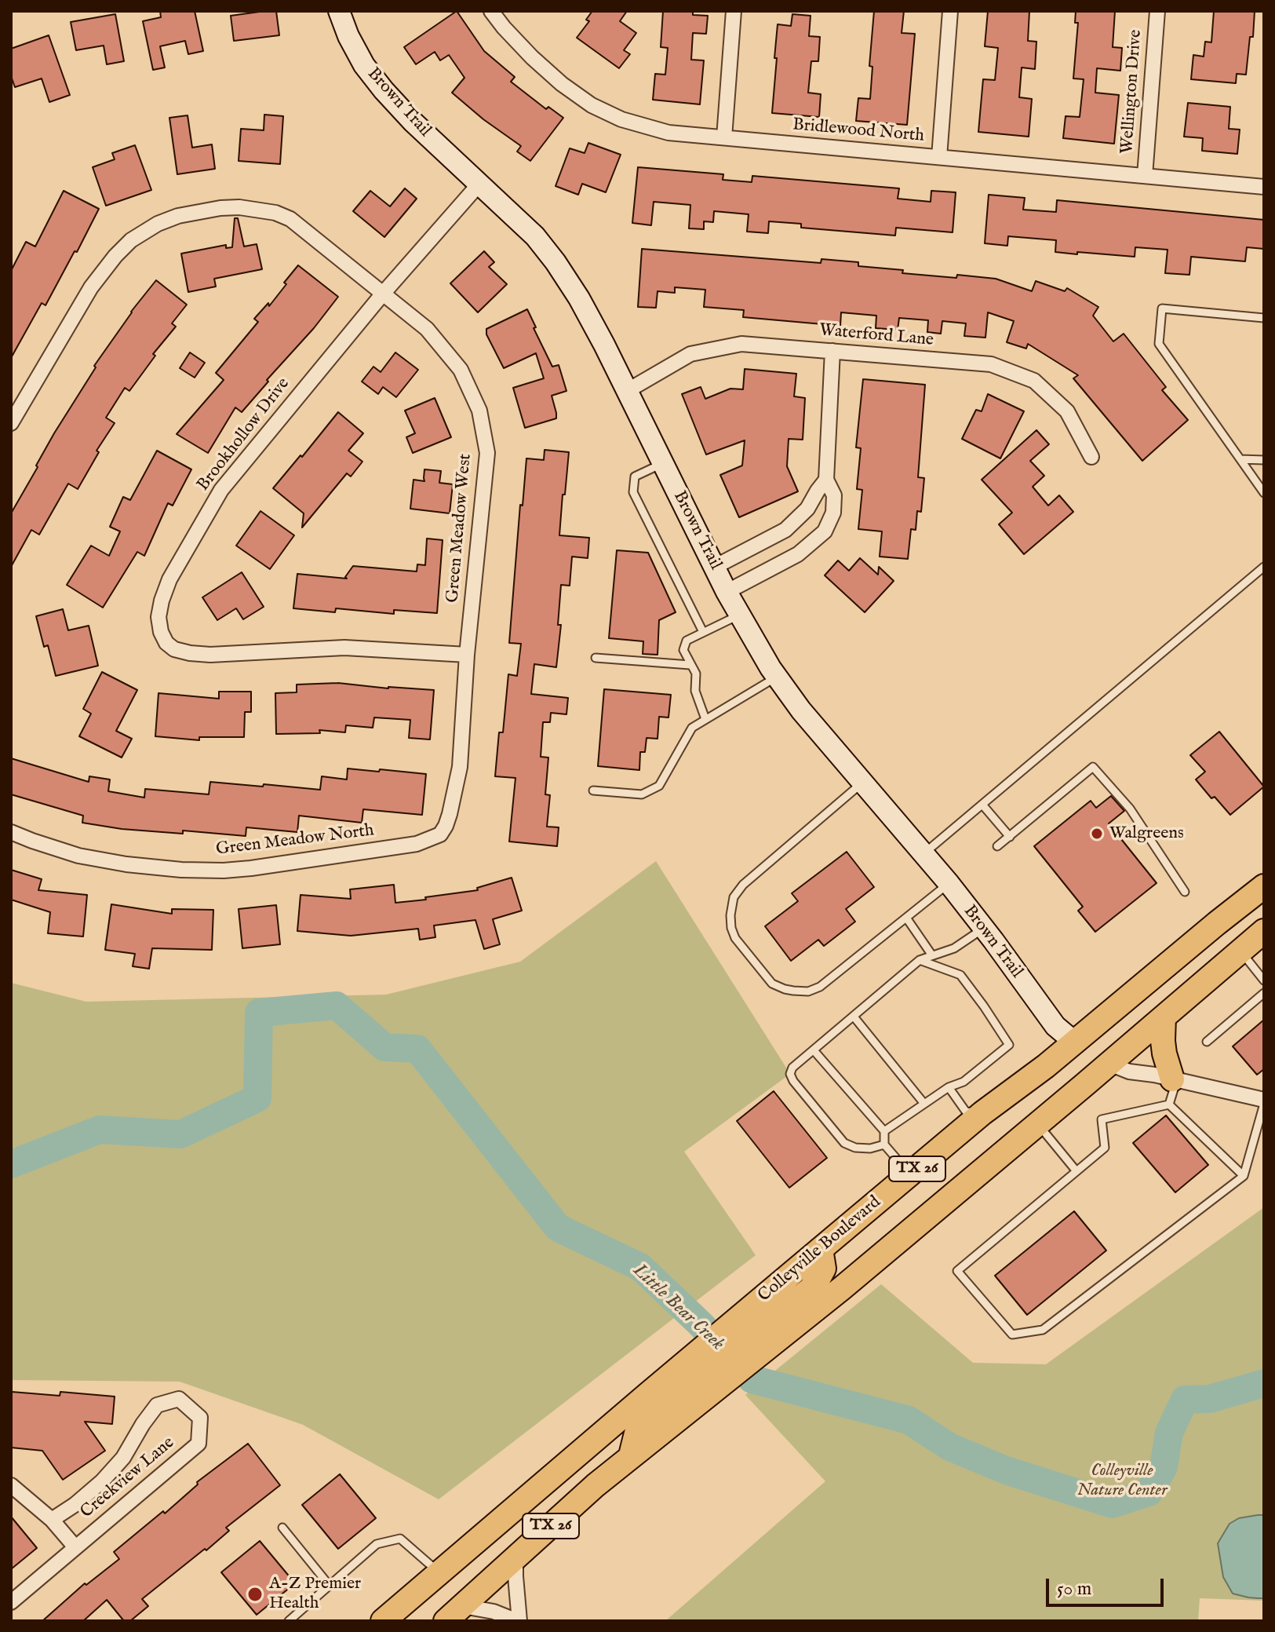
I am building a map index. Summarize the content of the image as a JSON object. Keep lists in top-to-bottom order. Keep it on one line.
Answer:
{"streets":{"main road":["TX 26","Colleyville Boulevard"],"street":["Wellington Drive","Brown Trail","Bridlewood North","Waterford Lane","Brookhollow Drive","Green Meadow West","Green Meadow North","Creekview Lane"]},"crossings":[["Wellington Drive","Bridlewood North"],["Brown Trail","Waterford Lane"],["Brown Trail","Brookhollow Drive"],["Brown Trail","Colleyville Boulevard"],["Brookhollow Drive","Green Meadow West"],["Green Meadow West","Green Meadow North"]],"water":["Little Bear Creek"],"parks":["Colleyville Nature Center"],"places":["Walgreens","A-Z Premier Health"],"scale_bar":"50 m"}
